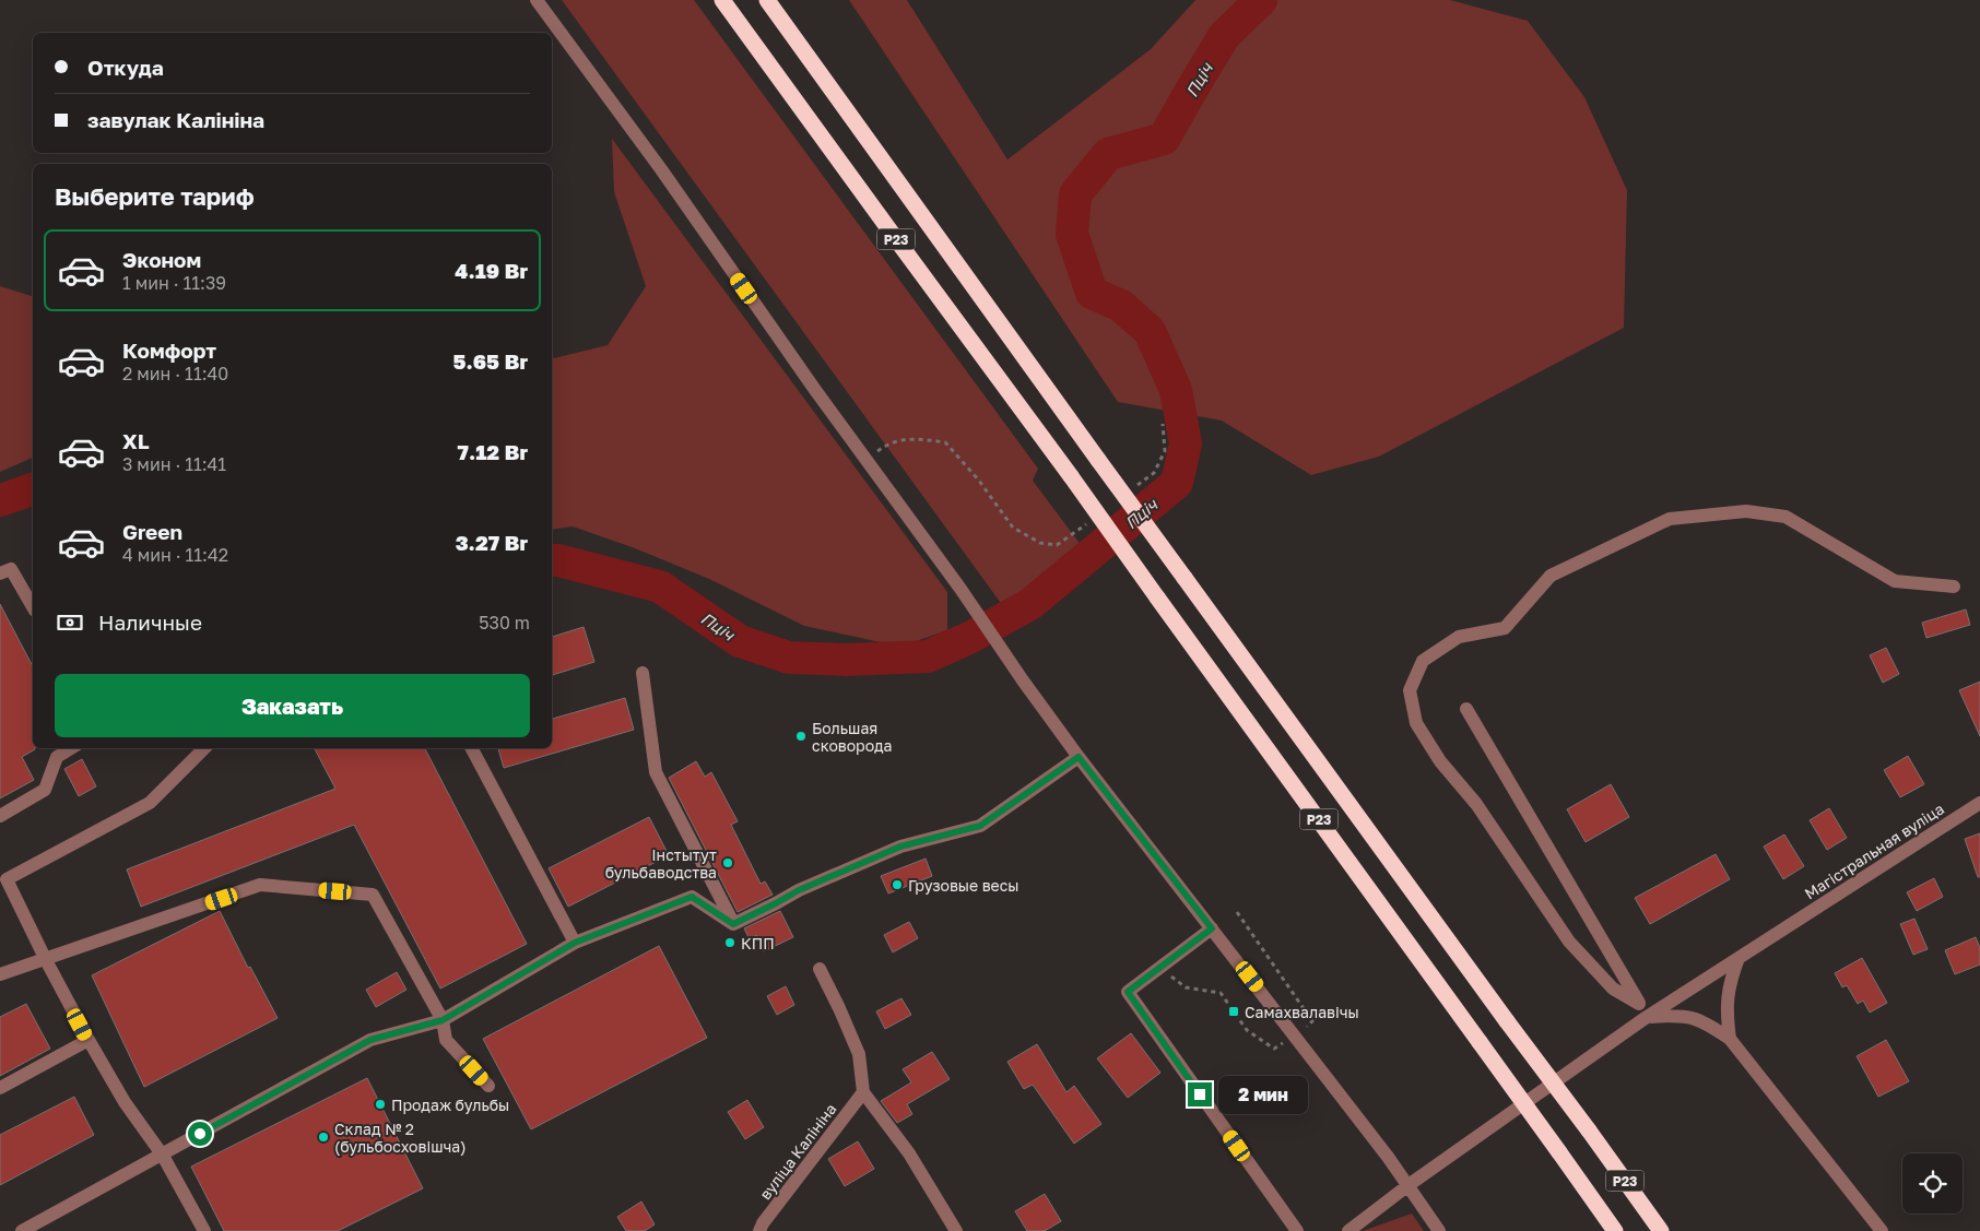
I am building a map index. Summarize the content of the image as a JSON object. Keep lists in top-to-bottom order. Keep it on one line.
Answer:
{"streets":{"highway":["Р23"],"street":["Магістральная вуліца","вуліца Калініна"]},"water":["Пціч"],"places":{"other":["Большая сковорода","Інстытут бульбаводства","Грузовые весы","КПП","Продаж бульбы","Склад № 2 (бульбосховішча)"],"transit":["Самахвалавічы"]},"page":{"banner":["Откуда","завулак Калініна"],"heading":"Выберите тариф","list":[{"name":"Эконом","note":"1 мин · 11:39","value":"4.19 Br"},{"name":"Комфорт","note":"2 мин · 11:40","value":"5.65 Br"},{"name":"XL","note":"3 мин · 11:41","value":"7.12 Br"},{"name":"Green","note":"4 мин · 11:42","value":"3.27 Br"}],"pay":["Наличные","530 m"],"buttons":"Заказать","bubble":"2 мин"}}
